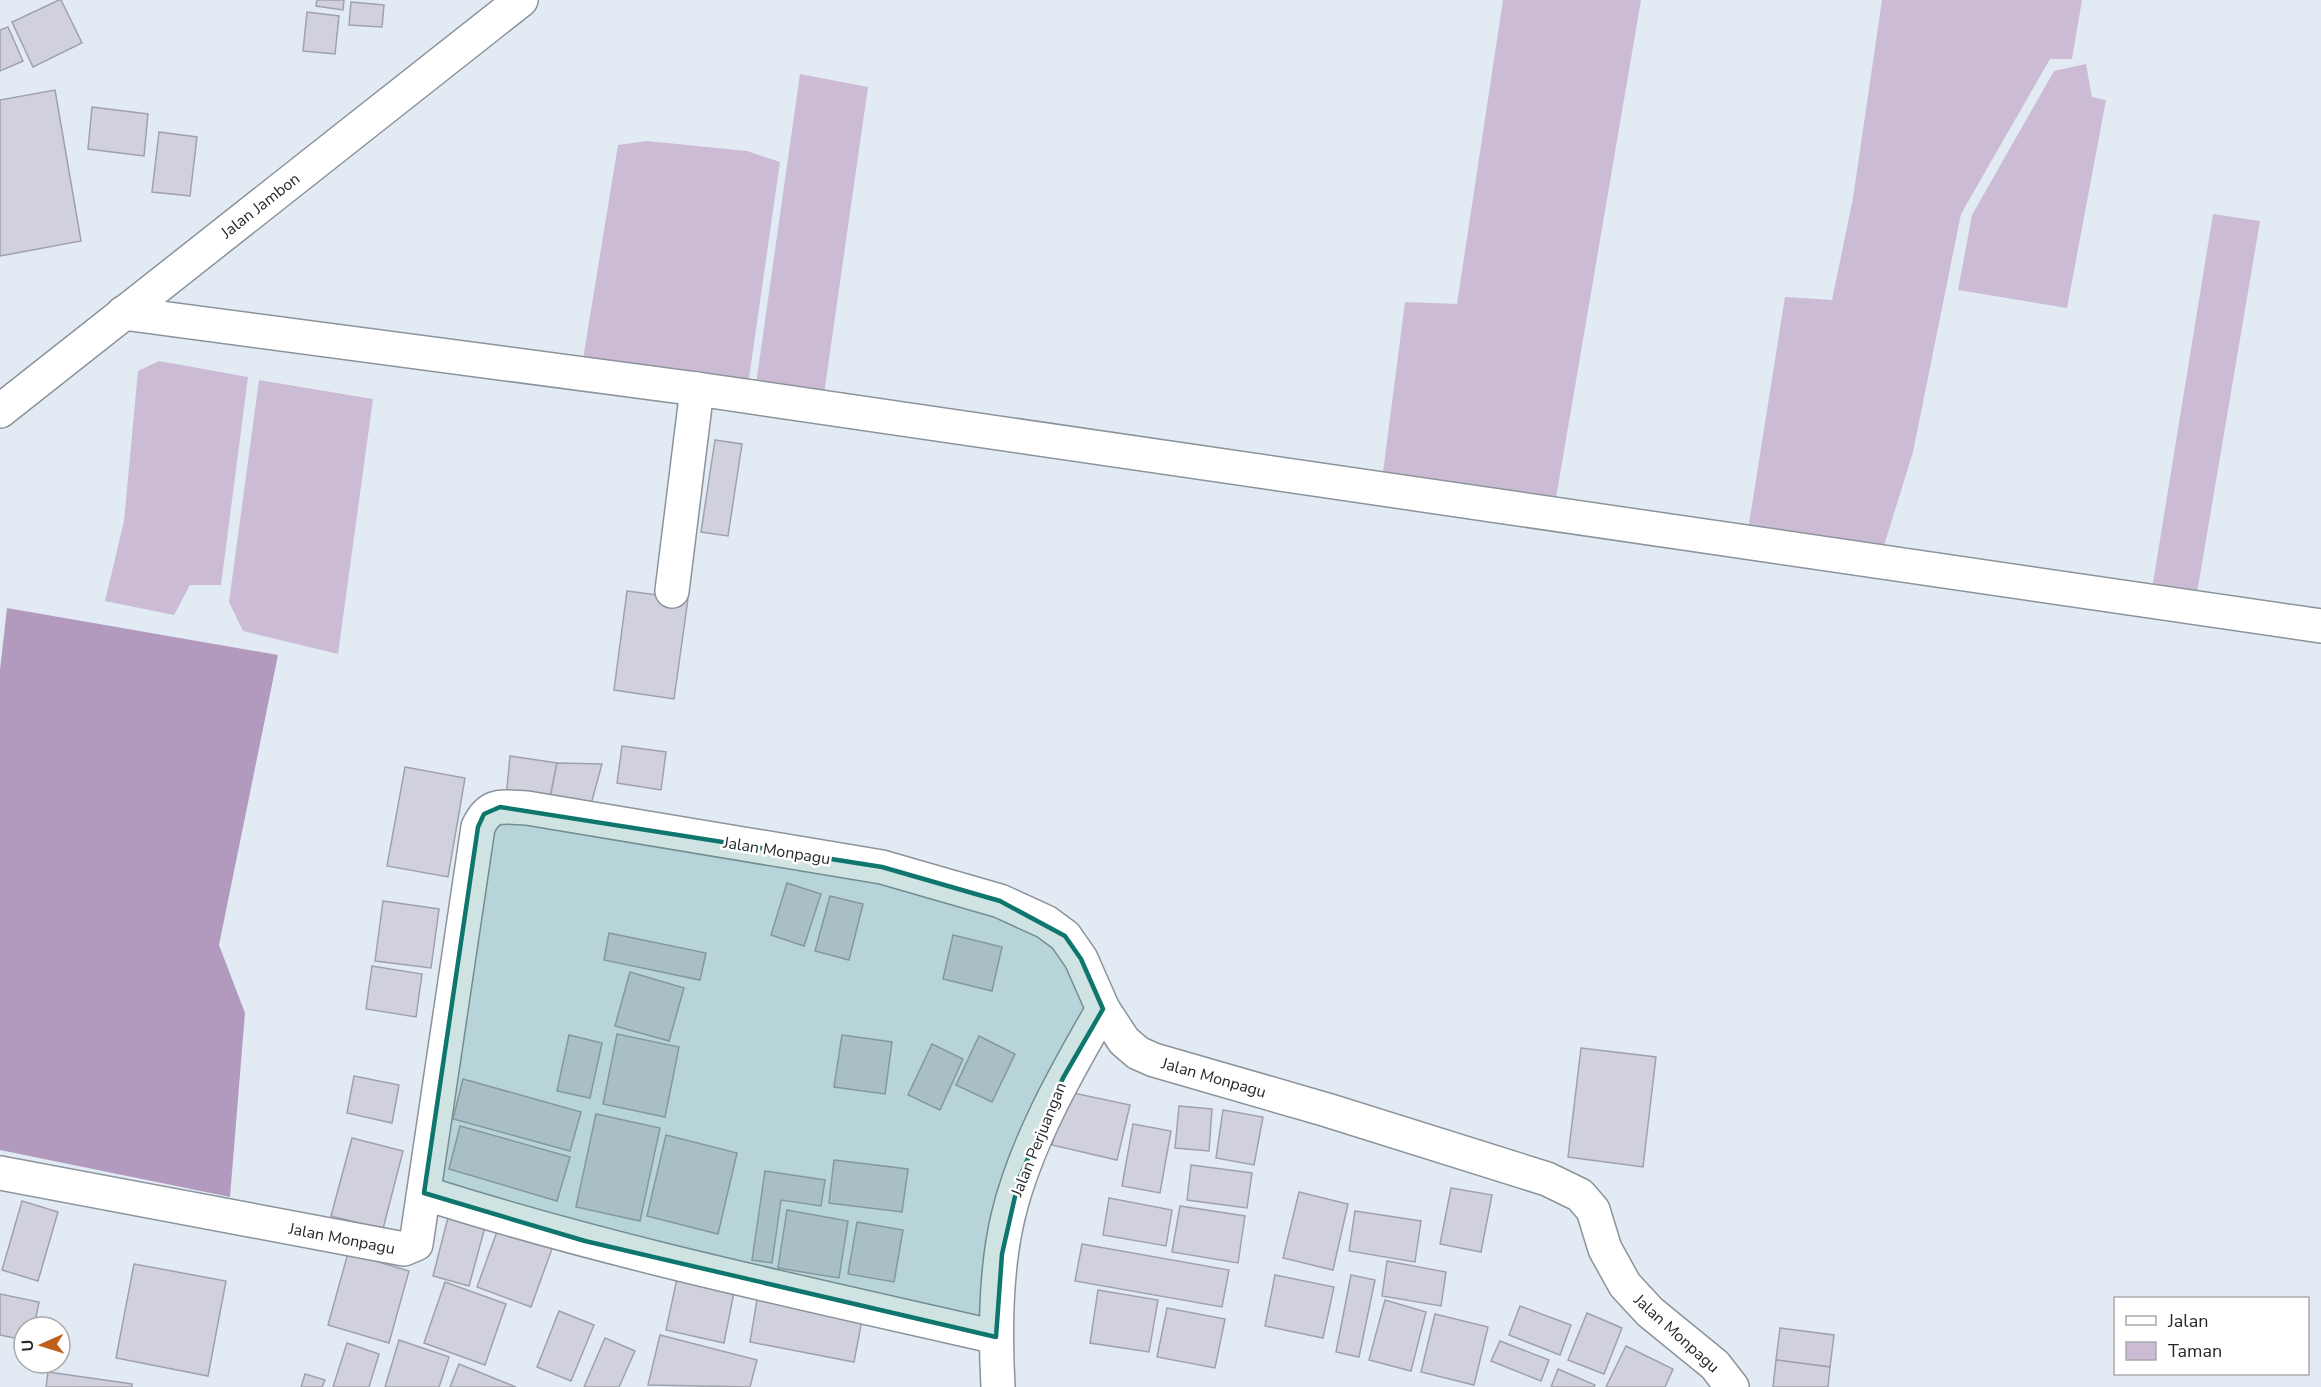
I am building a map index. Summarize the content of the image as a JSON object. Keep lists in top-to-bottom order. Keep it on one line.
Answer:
{"streets":{"street":["Jalan Jambon","Jalan Monpagu","Jalan Perjuangan"]},"crossings":[["Jalan Monpagu","Jalan Perjuangan"]],"legend":["Jalan","Taman"],"north":"left"}
